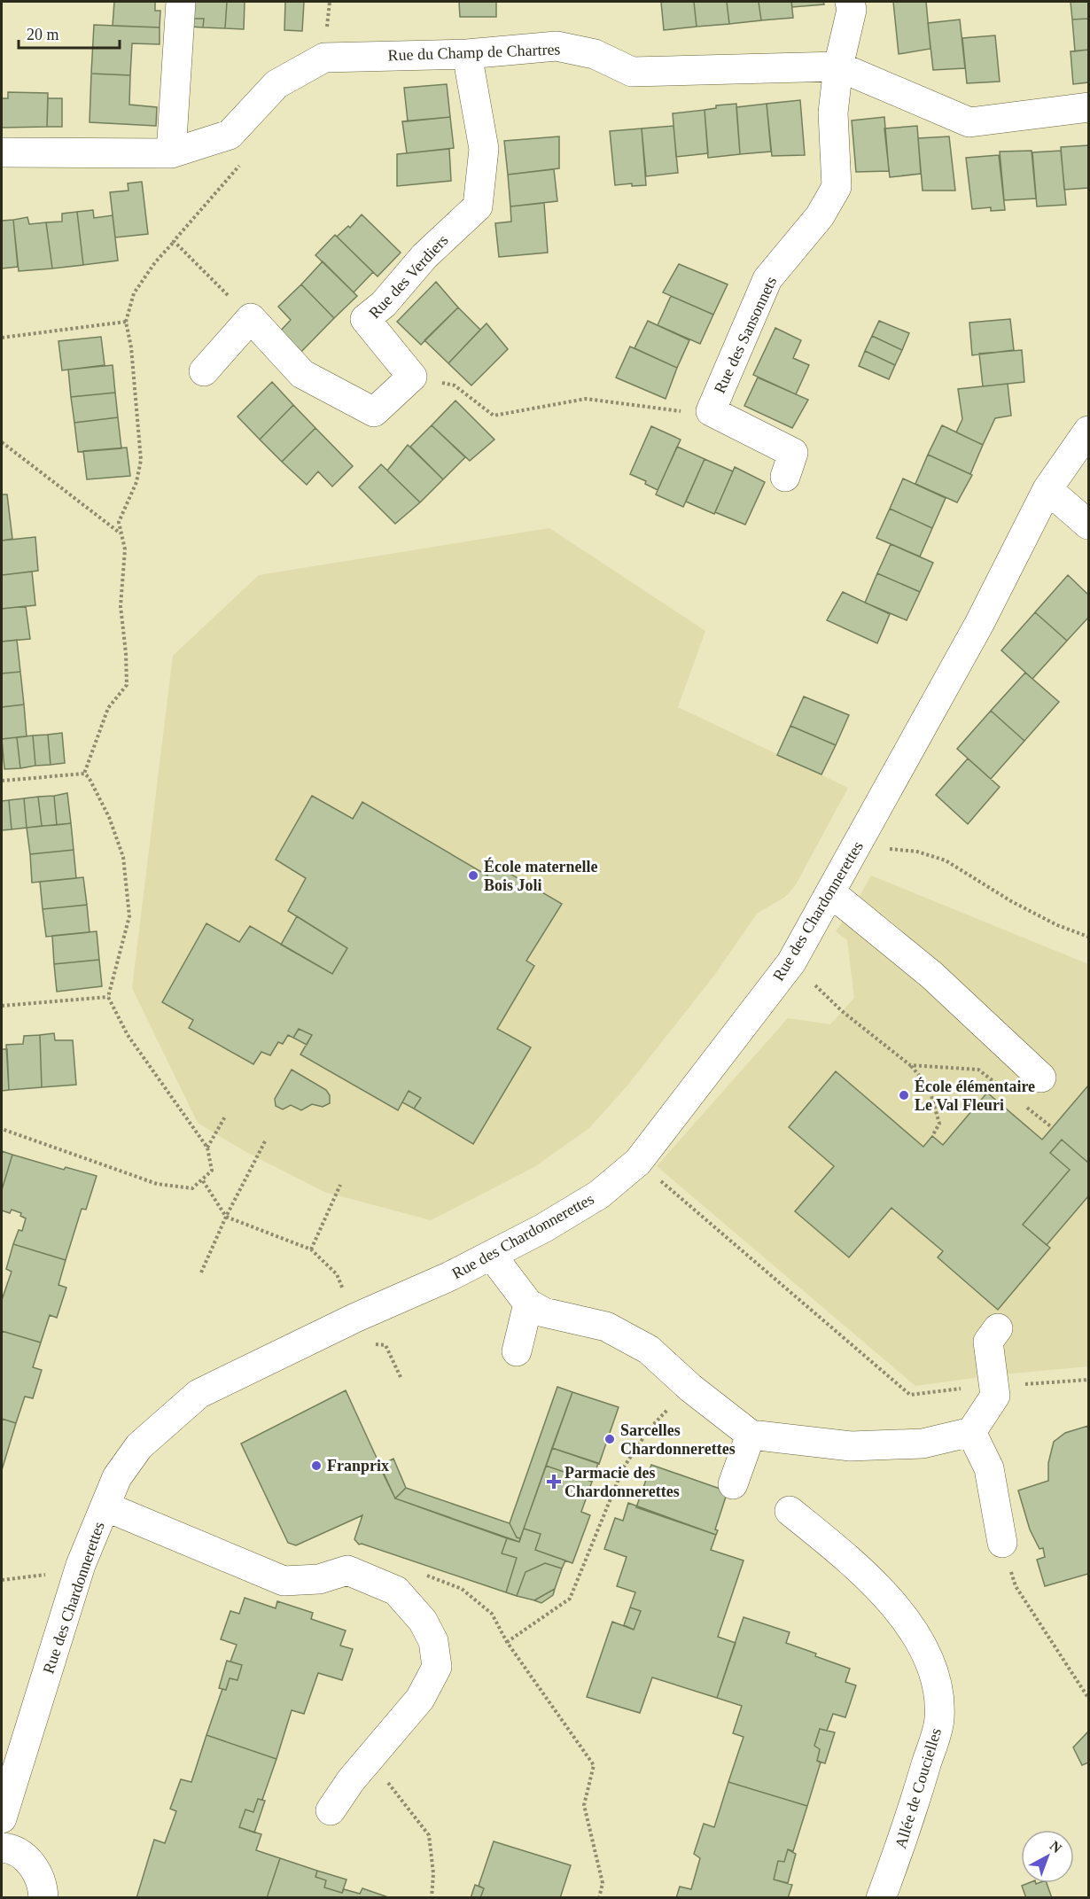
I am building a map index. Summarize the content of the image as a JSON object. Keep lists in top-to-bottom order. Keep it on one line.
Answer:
{"streets":{"street":["Rue du Champ de Chartres","Rue des Verdiers","Rue des Sansonnets","Rue des Chardonnerettes","Allée de Coucielles"]},"crossings":[["Rue du Champ de Chartres","Rue des Verdiers"],["Rue du Champ de Chartres","Rue des Sansonnets"]],"places":{"other":["École maternelle Bois Joli","École élémentaire Le Val Fleuri","Sarcelles Chardonnerettes","Franprix"],"health":["Parmacie des Chardonnerettes"]},"scale_bar":"20 m","north":"top right"}
